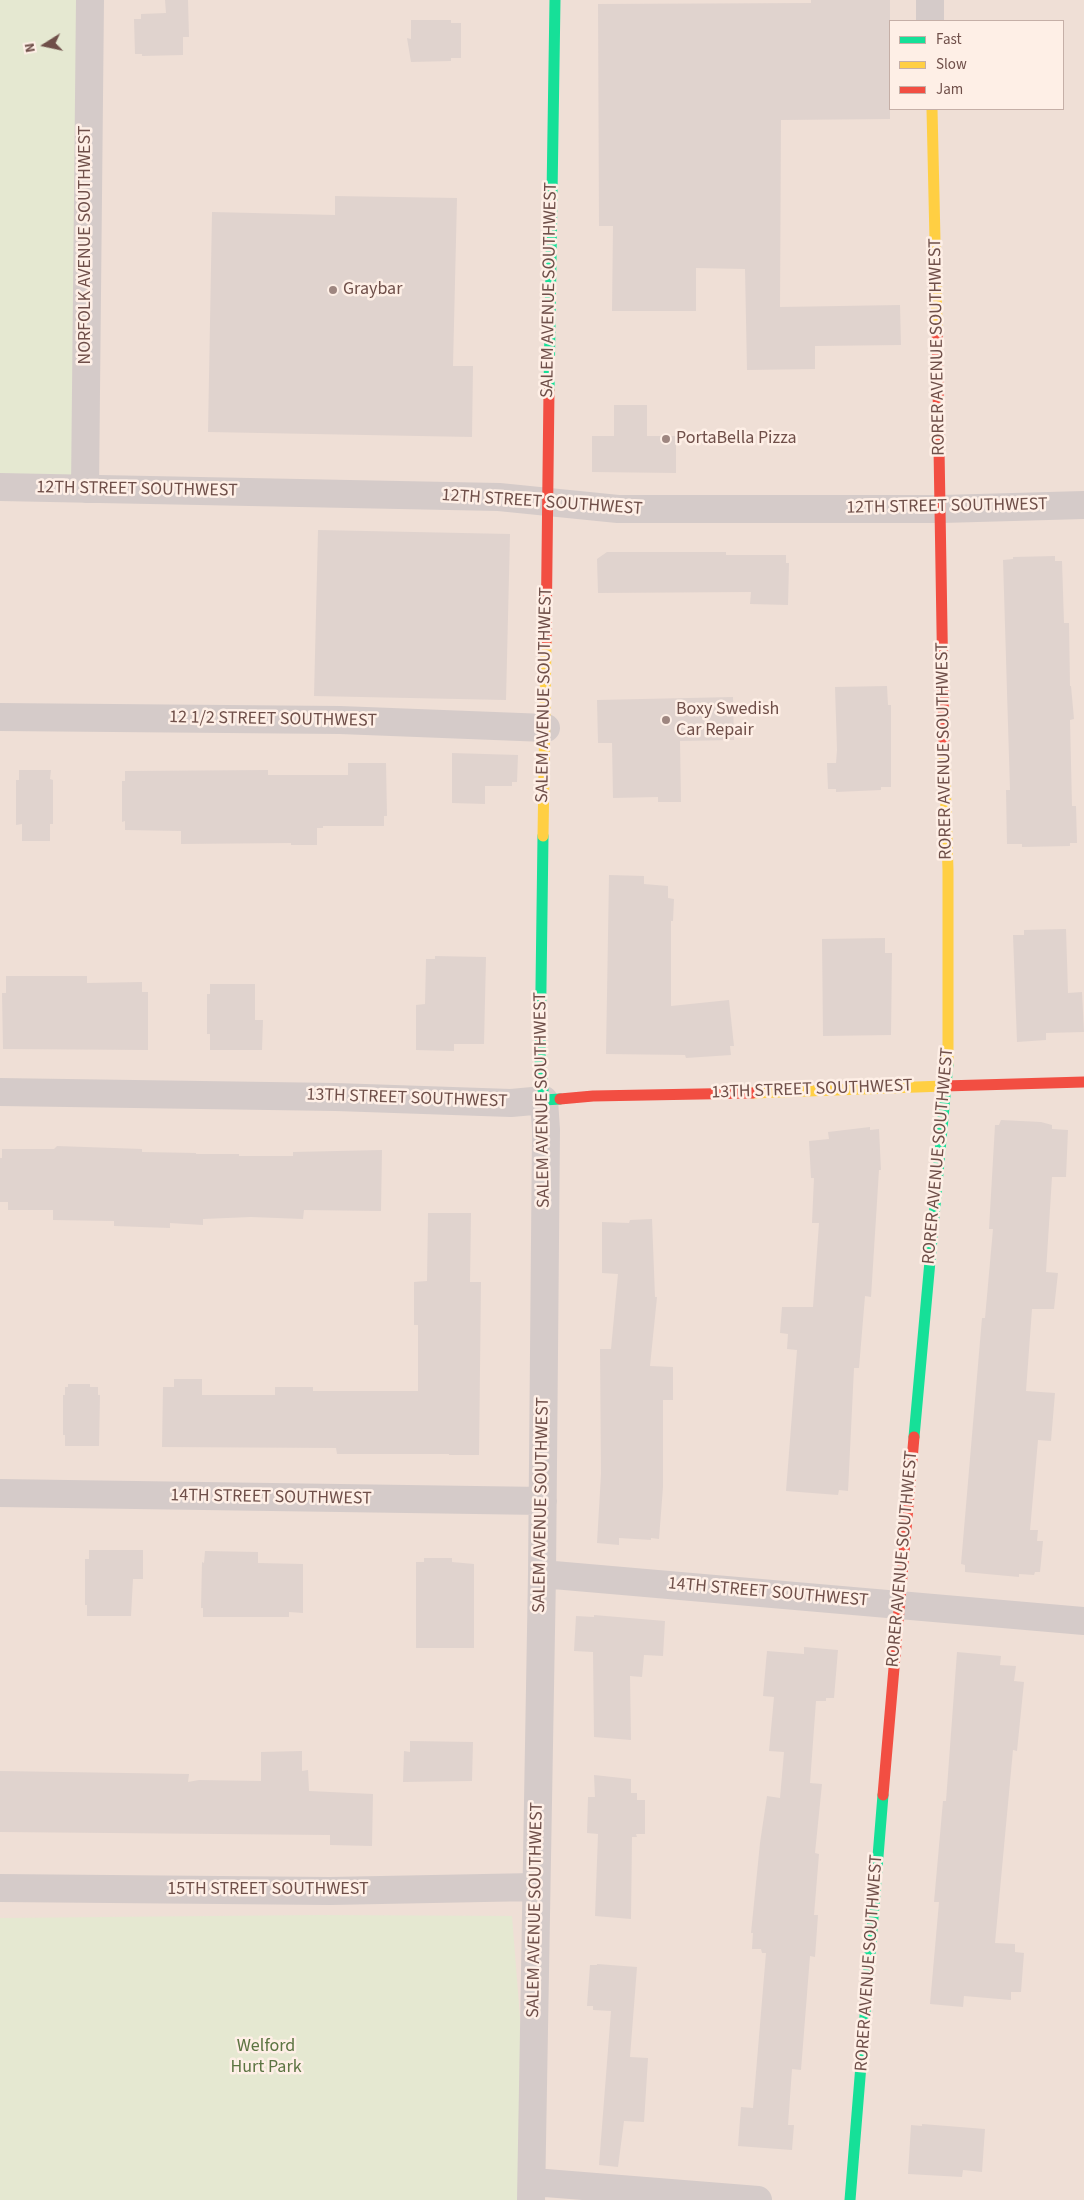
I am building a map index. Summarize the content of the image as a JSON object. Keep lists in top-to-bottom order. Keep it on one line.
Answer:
{"streets":{"street":["NORFOLK AVENUE SOUTHWEST","SALEM AVENUE SOUTHWEST","RORER AVENUE SOUTHWEST","12TH STREET SOUTHWEST","12 1/2 STREET SOUTHWEST","13TH STREET SOUTHWEST","14TH STREET SOUTHWEST","15TH STREET SOUTHWEST"]},"crossings":[["NORFOLK AVENUE SOUTHWEST","12TH STREET SOUTHWEST"],["SALEM AVENUE SOUTHWEST","12TH STREET SOUTHWEST"],["SALEM AVENUE SOUTHWEST","12 1/2 STREET SOUTHWEST"],["SALEM AVENUE SOUTHWEST","13TH STREET SOUTHWEST"],["SALEM AVENUE SOUTHWEST","14TH STREET SOUTHWEST"],["SALEM AVENUE SOUTHWEST","15TH STREET SOUTHWEST"],["RORER AVENUE SOUTHWEST","12TH STREET SOUTHWEST"],["RORER AVENUE SOUTHWEST","13TH STREET SOUTHWEST"],["RORER AVENUE SOUTHWEST","14TH STREET SOUTHWEST"]],"parks":["Welford Hurt Park"],"places":["Graybar","PortaBella Pizza","Boxy Swedish Car Repair"],"legend":["Fast","Slow","Jam"],"north":"left"}
